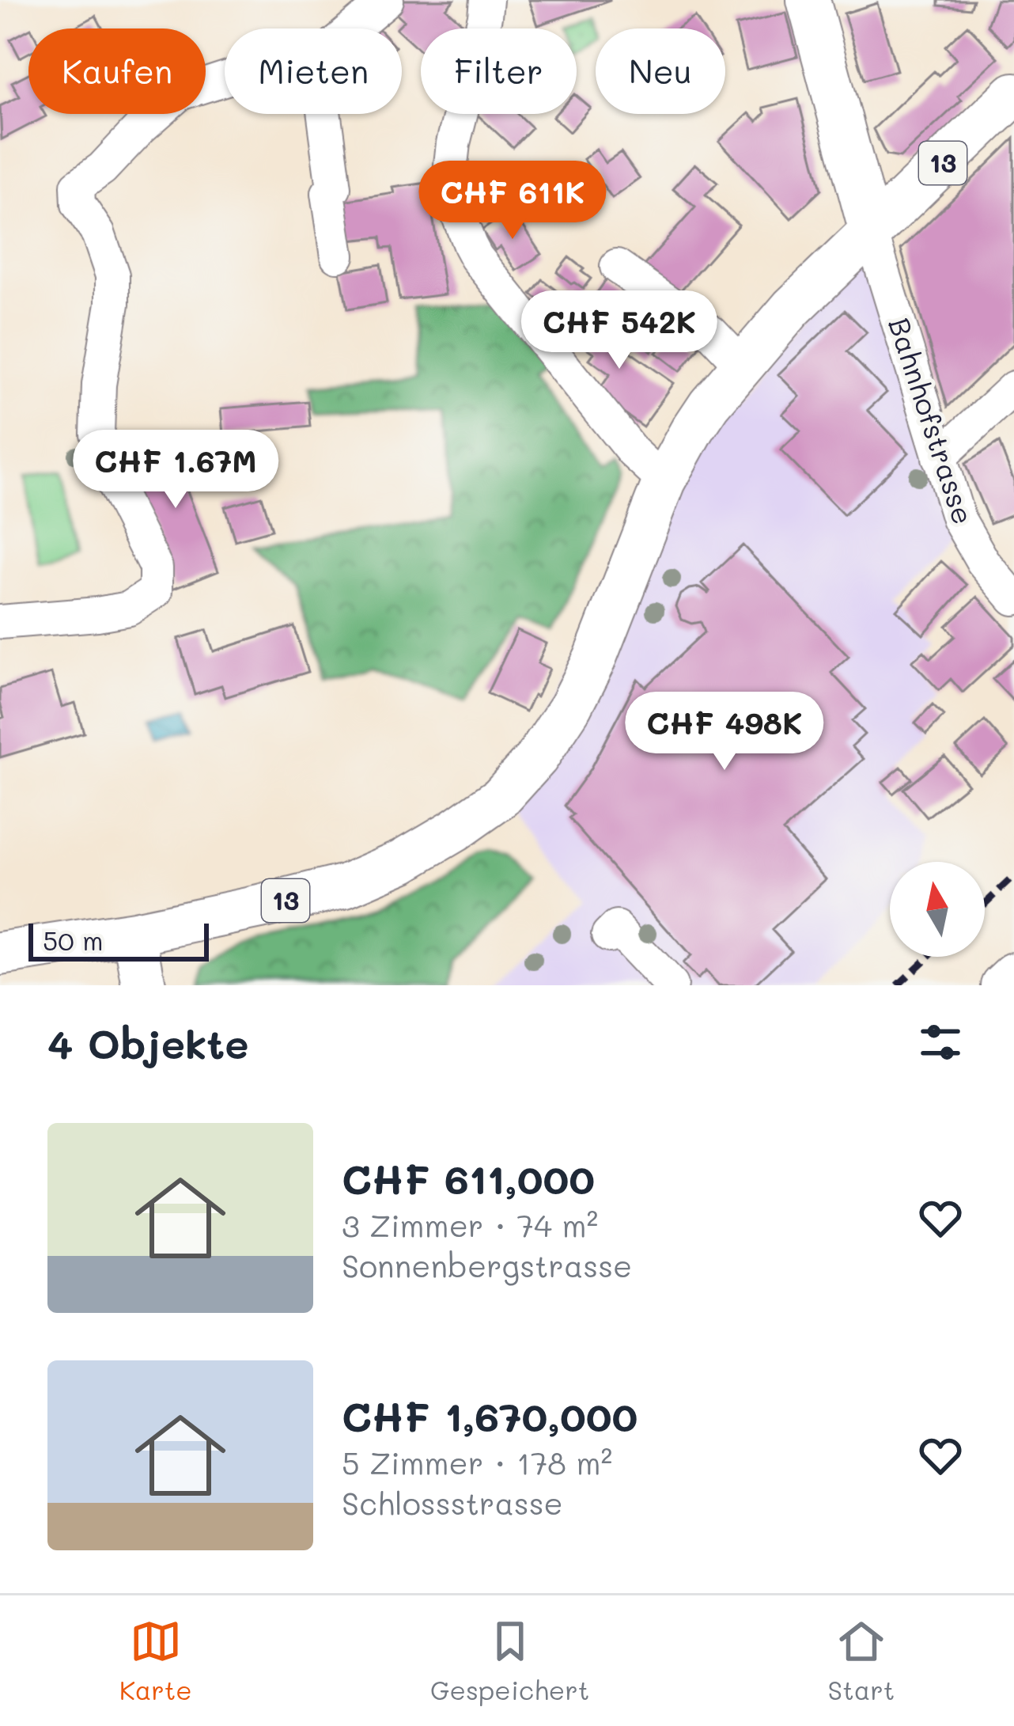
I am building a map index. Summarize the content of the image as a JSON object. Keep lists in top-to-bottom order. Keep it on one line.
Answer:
{"streets":{"main road":["13"],"street":["Bahnhofstrasse"]},"crossings":[["13","Bahnhofstrasse"]],"scale_bar":"50 m","north":"top","page":{"chip":["Kaufen","Mieten","Filter","Neu"],"price":["CHF 611K","CHF 542K","CHF 1.67M","CHF 498K"],"scale":"50 m","heading":"4 Objekte","list":[{"name":"CHF 611,000","note":"3 Zimmer · 74 m² · Sonnenbergstrasse"},{"name":"CHF 1,670,000","note":"5 Zimmer · 178 m² · Schlossstrasse"}],"tabs":["Karte","Gespeichert","Start"]}}
